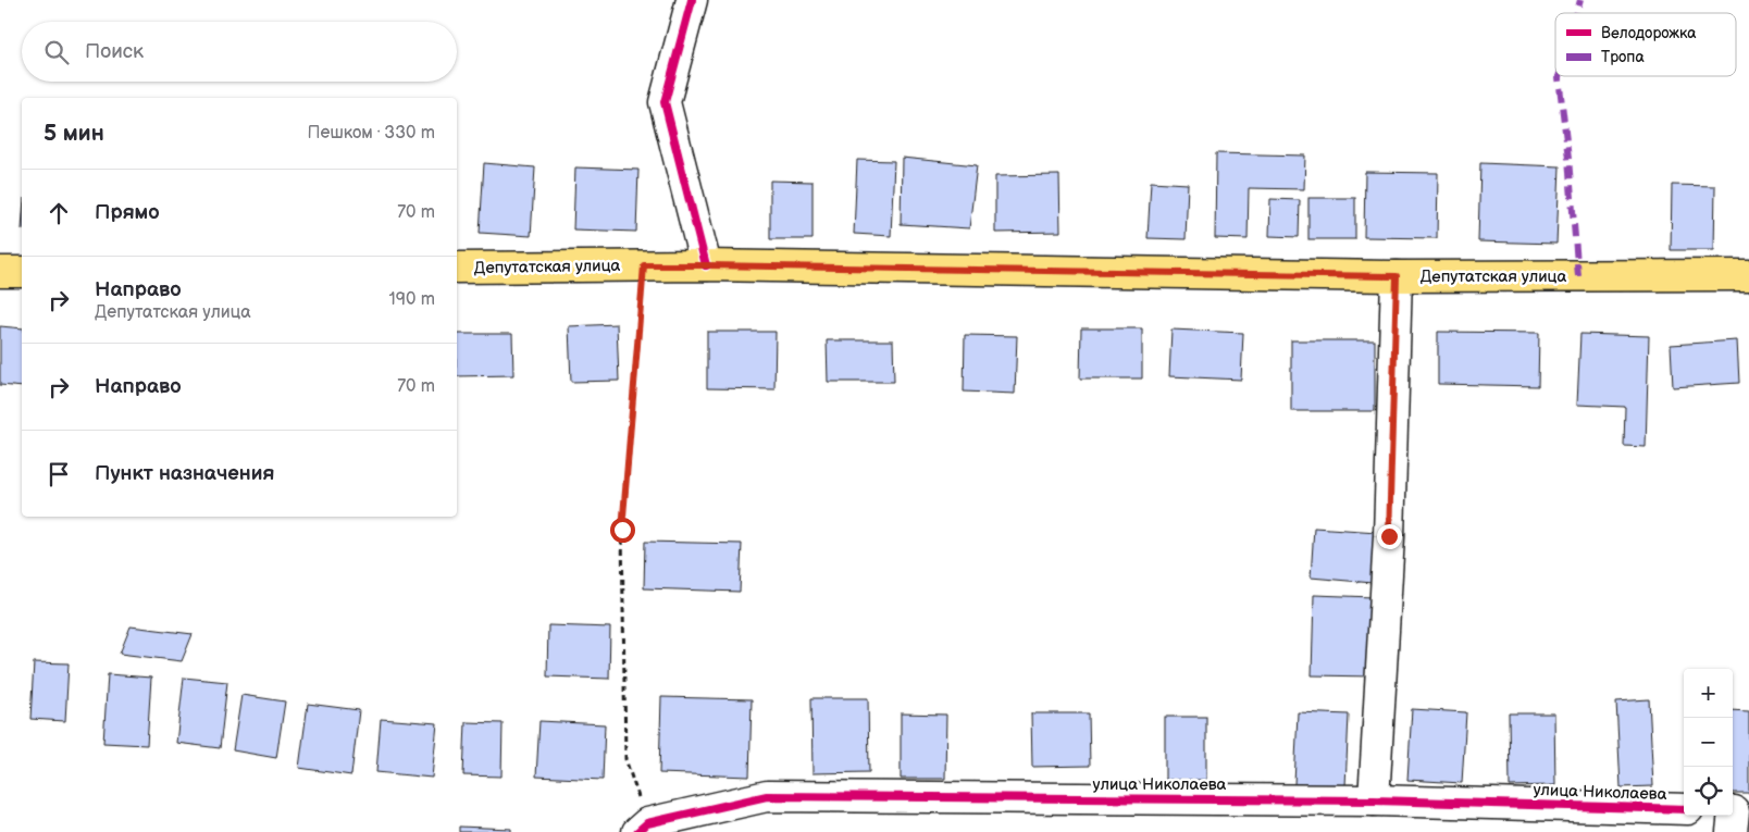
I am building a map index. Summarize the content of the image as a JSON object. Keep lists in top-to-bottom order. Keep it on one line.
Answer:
{"streets":{"main road":["Депутатская улица"],"street":["улица Николаева"]},"legend":["Велодорожка","Тропа"],"page":{"search":"Поиск","heading":["5 мин","Пешком · 330 m"],"list":[["Прямо","70 m"],["Направо","Депутатская улица","190 m"],["Направо","70 m"],"Пункт назначения"],"map_buttons":["+","−"]}}
